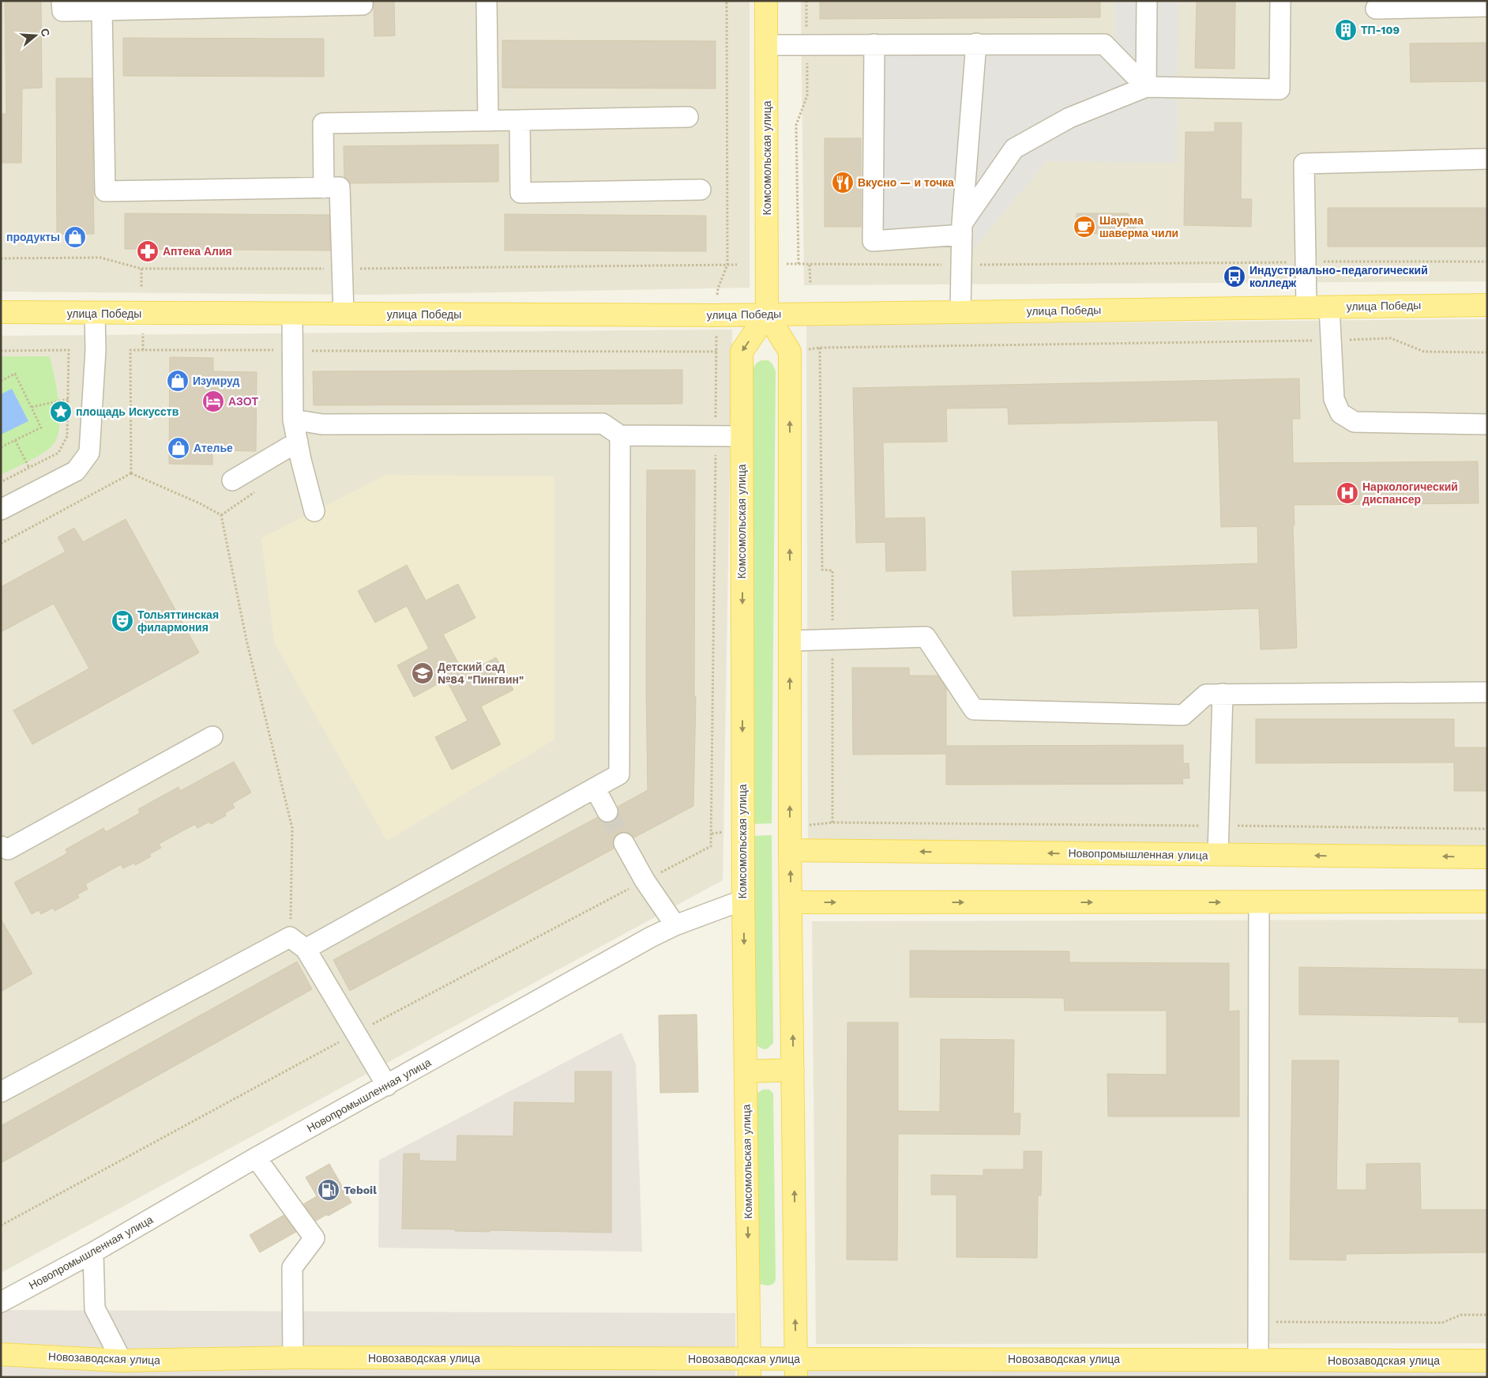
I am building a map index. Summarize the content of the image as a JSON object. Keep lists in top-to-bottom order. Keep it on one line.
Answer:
{"streets":{"main road":["Комсомольская улица","улица Победы","Новопромышленная улица","Новозаводская улица"]},"crossings":[["Комсомольская улица","улица Победы"],["Комсомольская улица","Новопромышленная улица"],["Комсомольская улица","Новозаводская улица"]],"places":{"building":["ТП-109"],"restaurant":["Вкусно — и точка"],"cafe":["Шаурма шаверма чили"],"shop":["продукты","Изумруд","Ателье"],"pharmacy":["Аптека Алия"],"bus stop":["Индустриально-педагогический колледж"],"hotel":["АЗОТ"],"place":["площадь Искусств"],"hospital":["Наркологический диспансер"],"theatre":["Тольяттинская филармония"],"school or university":["Детский сад №84 \"Пингвин\""],"fuel station":["Teboil"]},"north":"right"}
